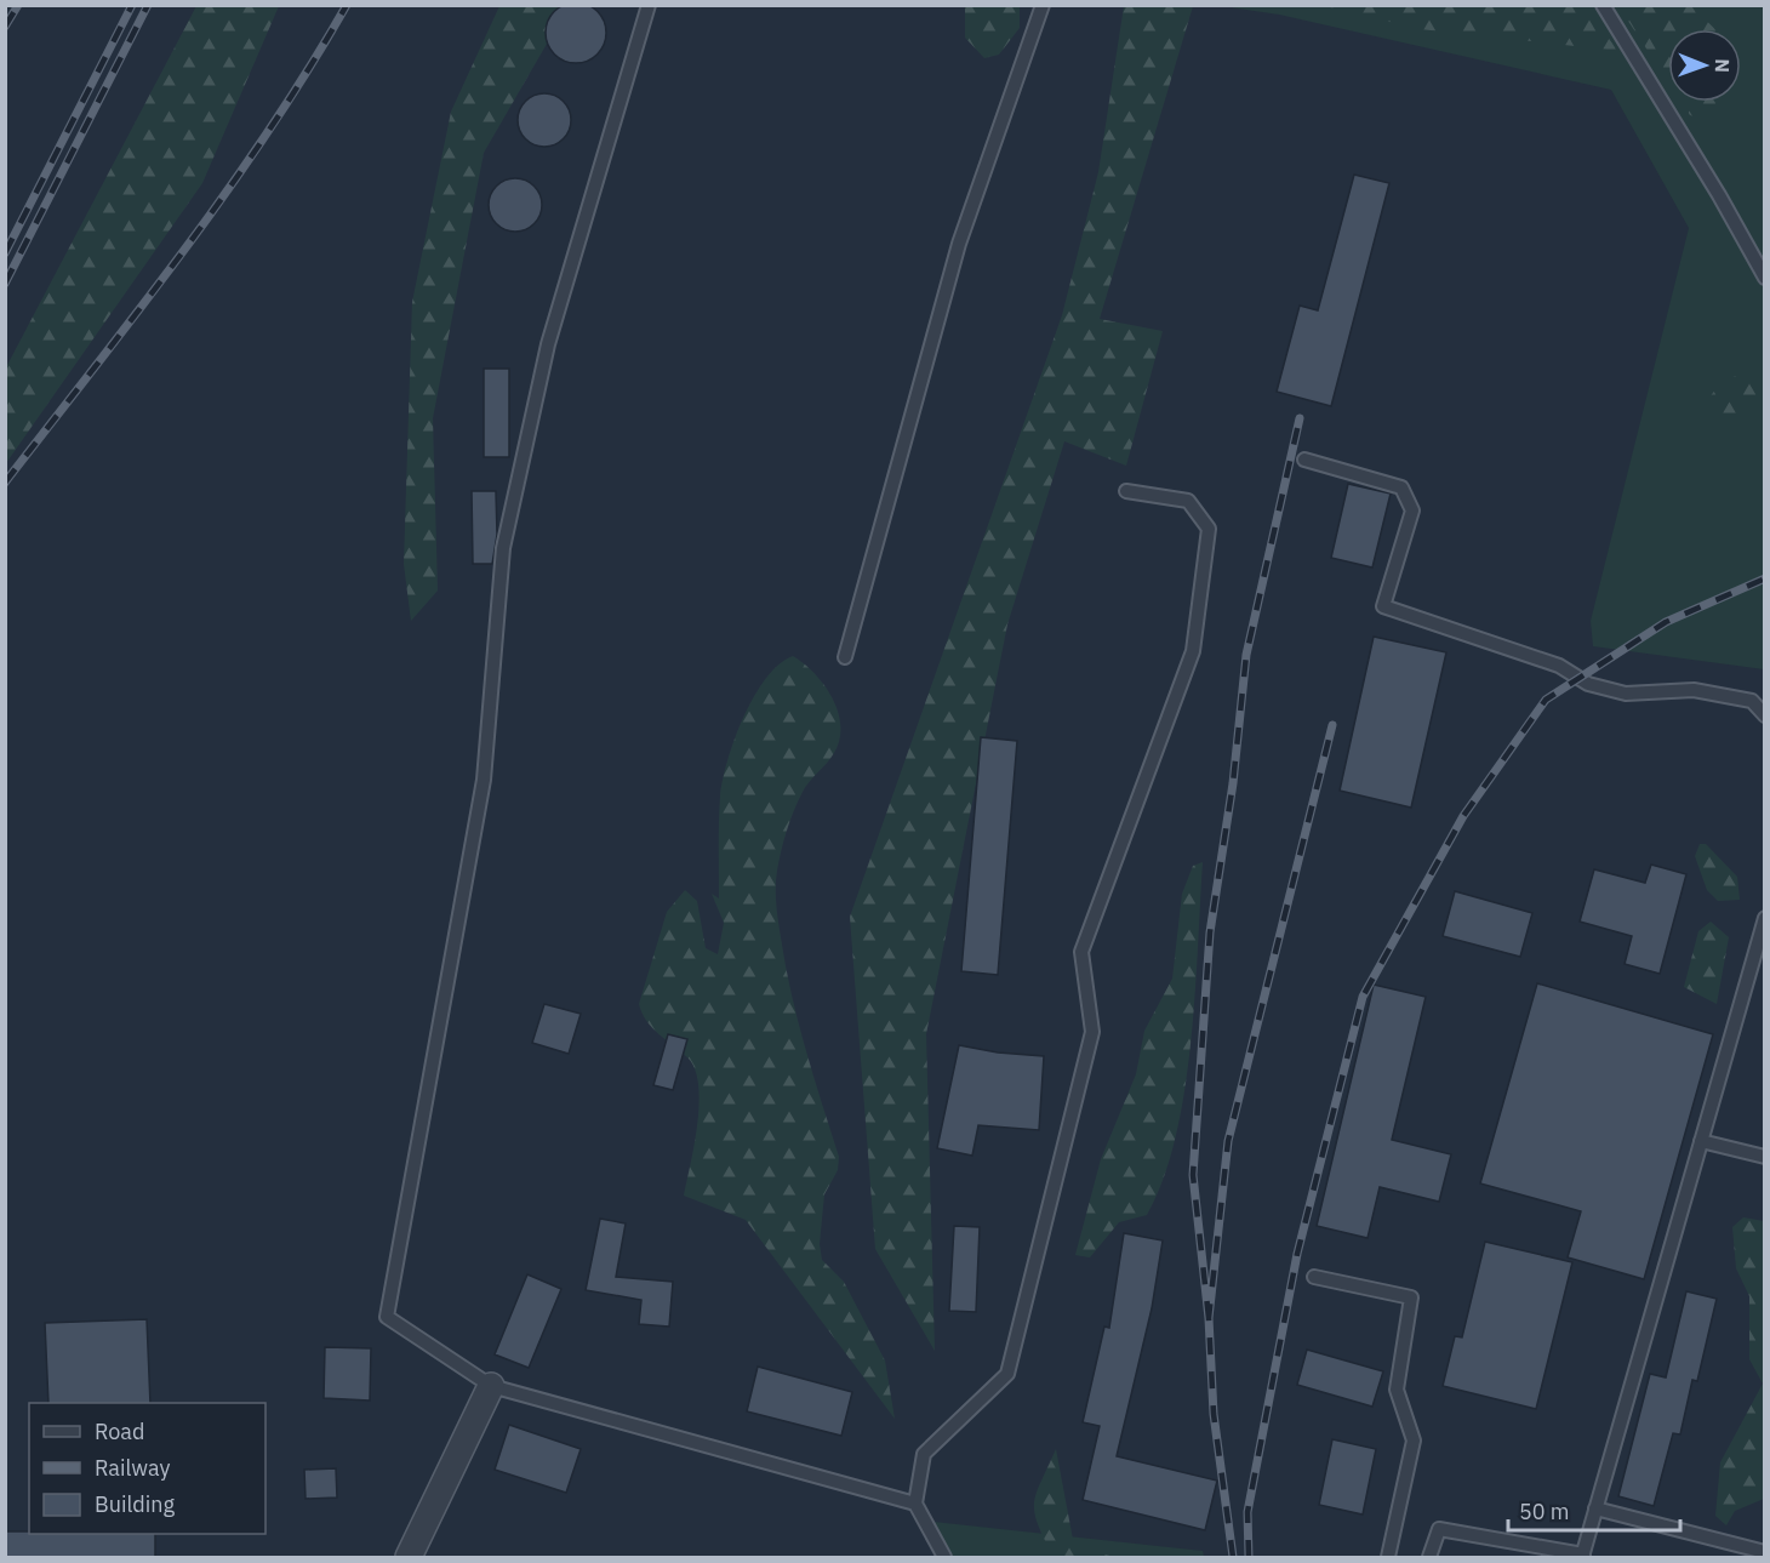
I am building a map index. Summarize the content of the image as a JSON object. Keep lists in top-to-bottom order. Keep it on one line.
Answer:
{"legend":["Road","Railway","Building"],"scale_bar":"50 m","north":"right"}
